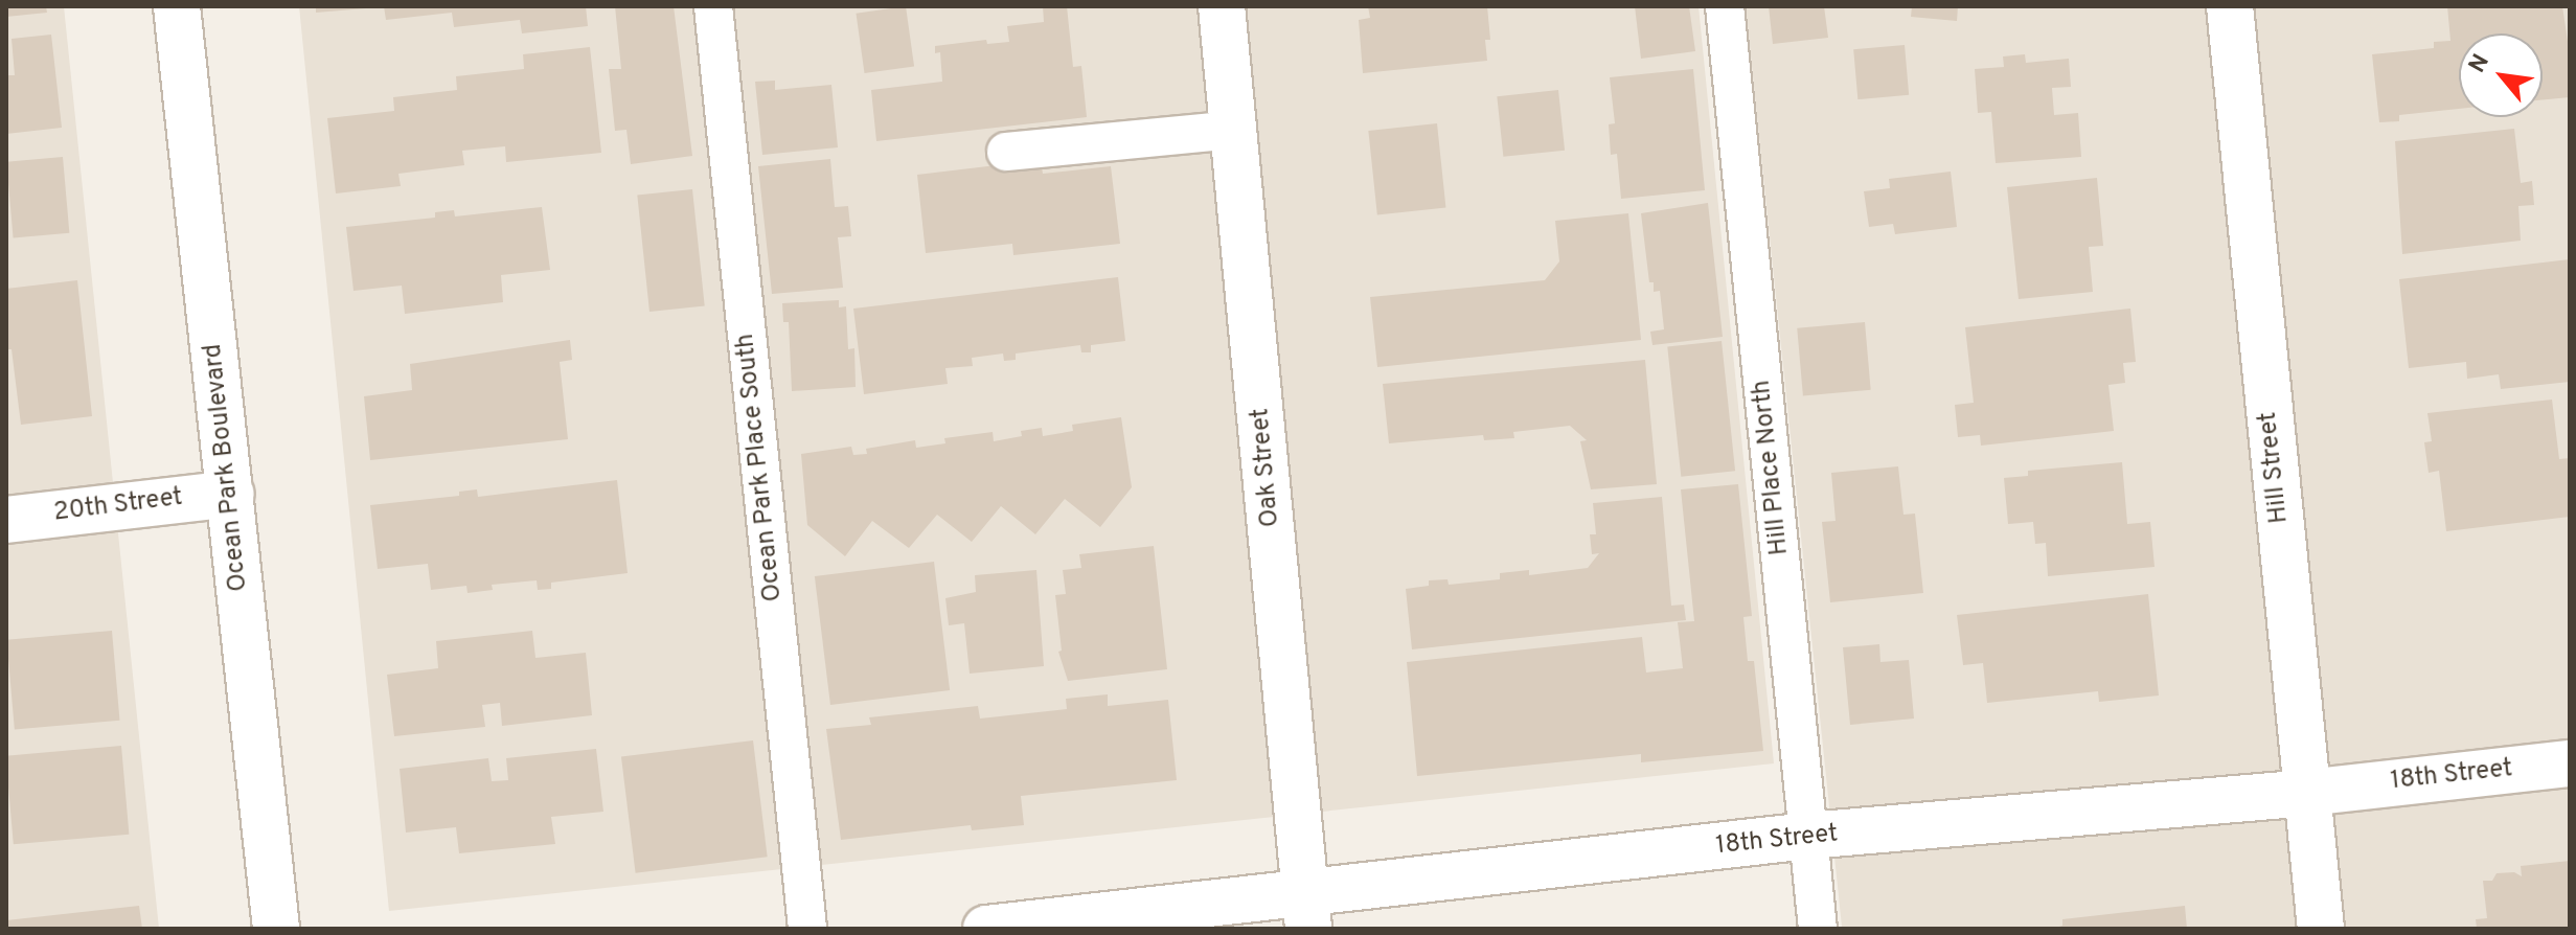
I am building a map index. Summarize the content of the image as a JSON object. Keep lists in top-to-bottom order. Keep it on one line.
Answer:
{"streets":{"street":["Ocean Park Boulevard","Oak Street","Hill Street","20th Street","18th Street"],"lane":["Ocean Park Place South","Hill Place North"]},"crossings":[["Ocean Park Boulevard","20th Street"],["Oak Street","18th Street"],["Hill Place North","18th Street"],["Hill Street","18th Street"]],"north":"top left"}
